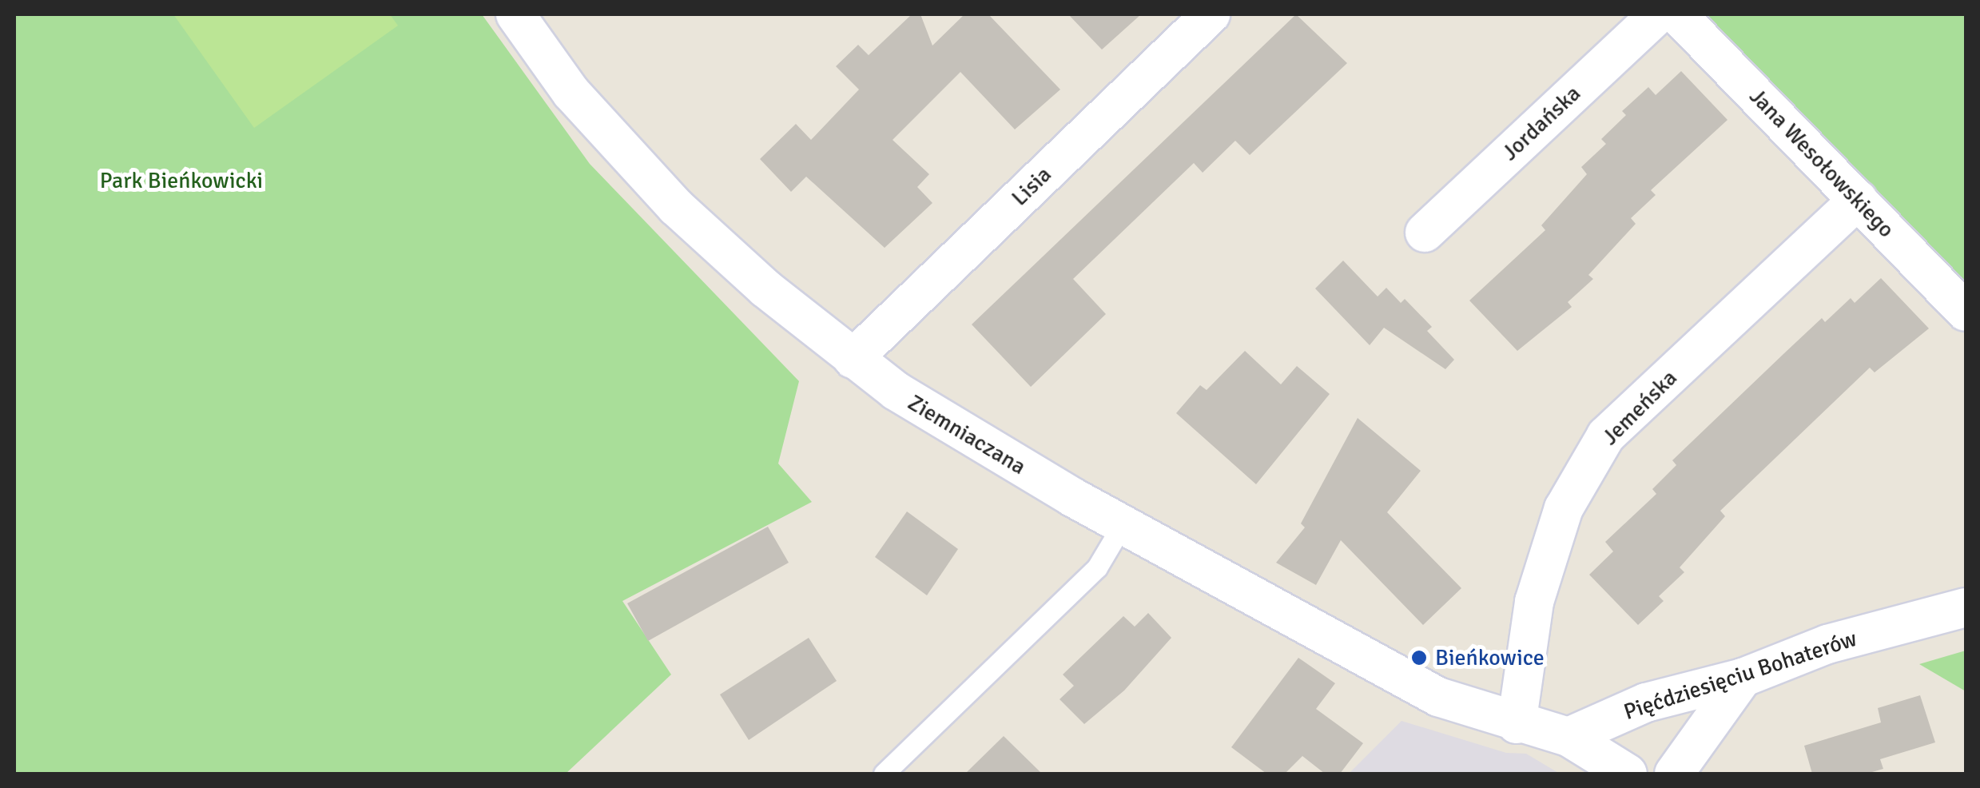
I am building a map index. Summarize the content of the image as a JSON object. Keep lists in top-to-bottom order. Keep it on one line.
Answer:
{"streets":{"street":["Jordańska","Jana Wesołowskiego","Lisia","Jemeńska","Ziemniaczana","Pięćdziesięciu Bohaterów"]},"crossings":[["Jana Wesołowskiego","Jemeńska"],["Lisia","Ziemniaczana"],["Jemeńska","Ziemniaczana"]],"parks":["Park Bieńkowicki"],"places":["Bieńkowice"]}
